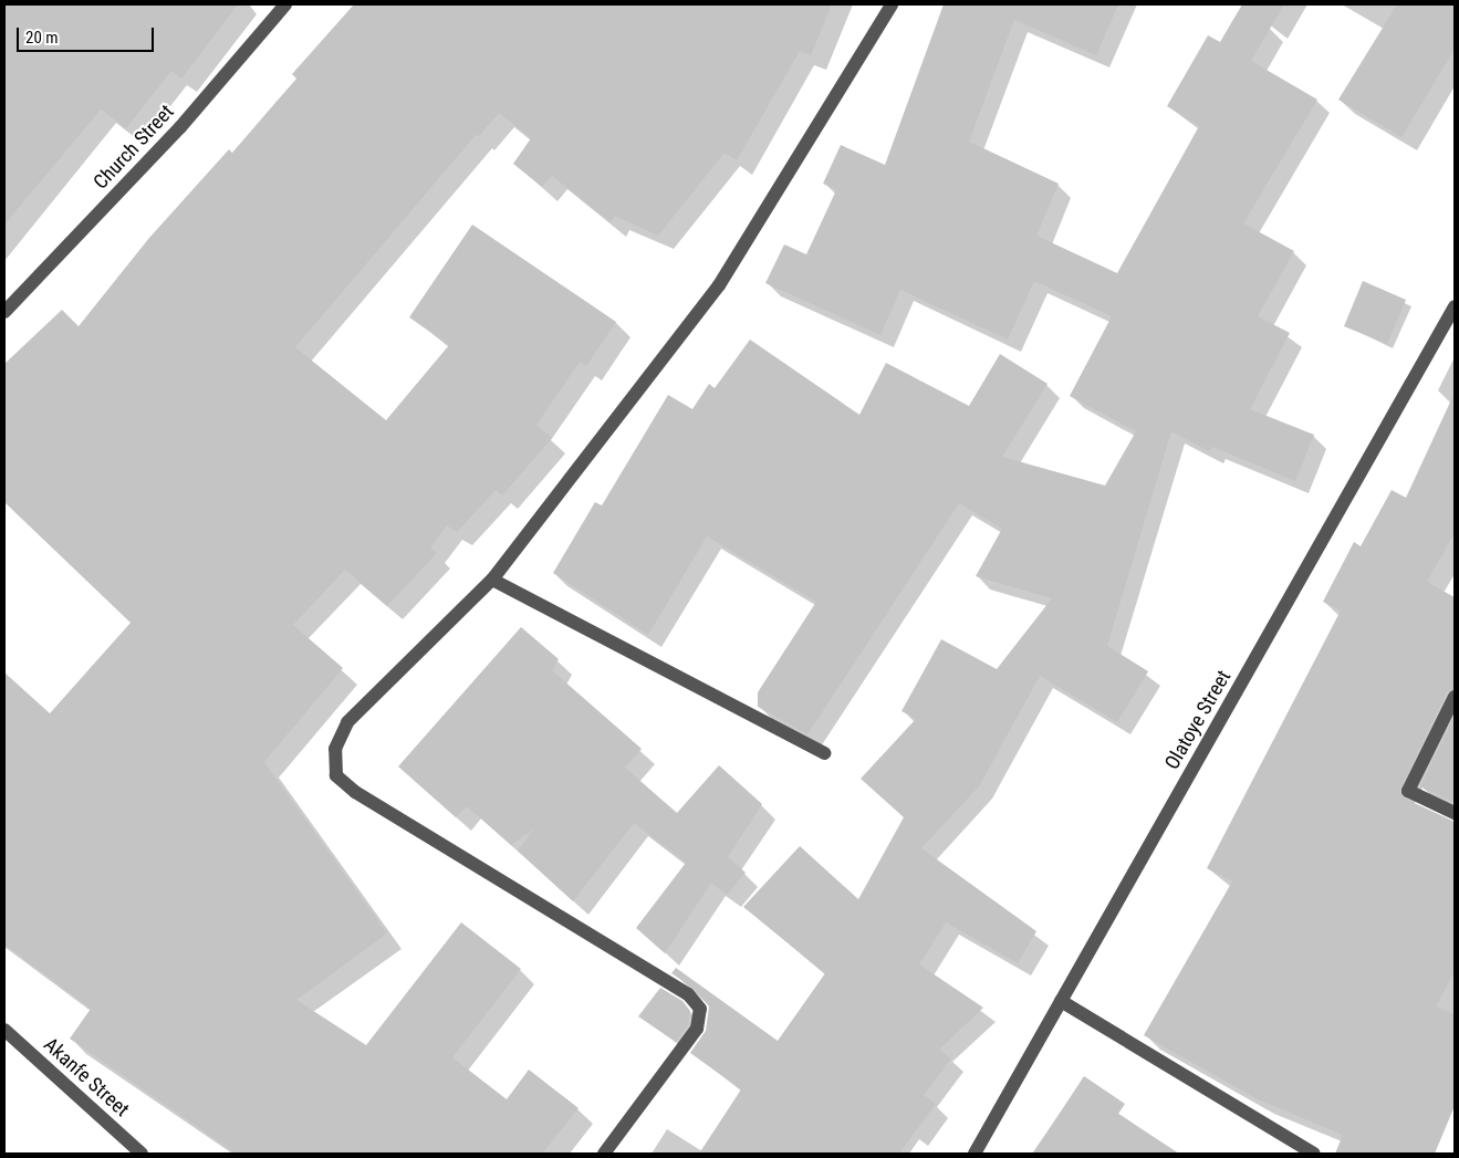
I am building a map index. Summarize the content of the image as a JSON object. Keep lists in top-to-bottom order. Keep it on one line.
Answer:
{"streets":{"street":["Church Street","Olatoye Street","Akanfe Street"]},"scale_bar":"20 m"}
